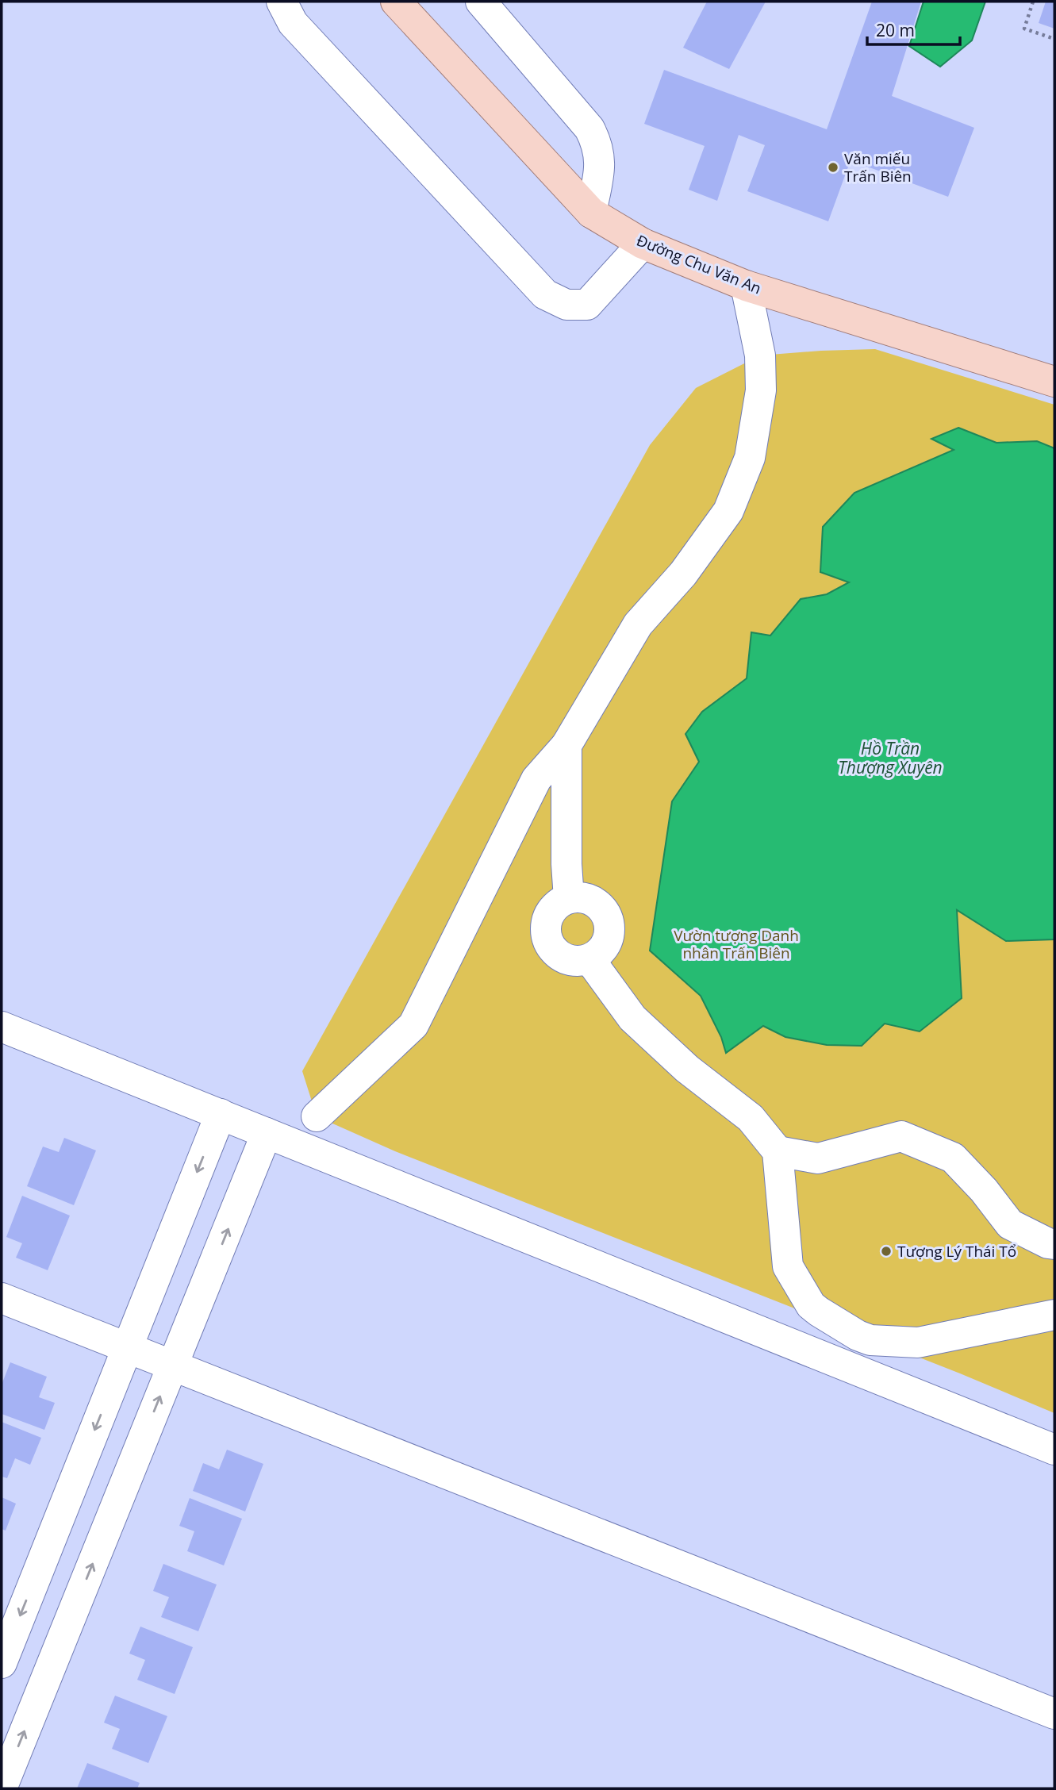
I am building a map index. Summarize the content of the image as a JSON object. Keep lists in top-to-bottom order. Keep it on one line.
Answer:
{"streets":{"main road":["Đường Chu Văn An"]},"water":["Hồ Trần Thượng Xuyên"],"parks":["Vườn tượng Danh nhân Trấn Biên"],"places":["Văn miếu Trấn Biên","Tượng Lý Thái Tổ"],"scale_bar":"20 m"}
